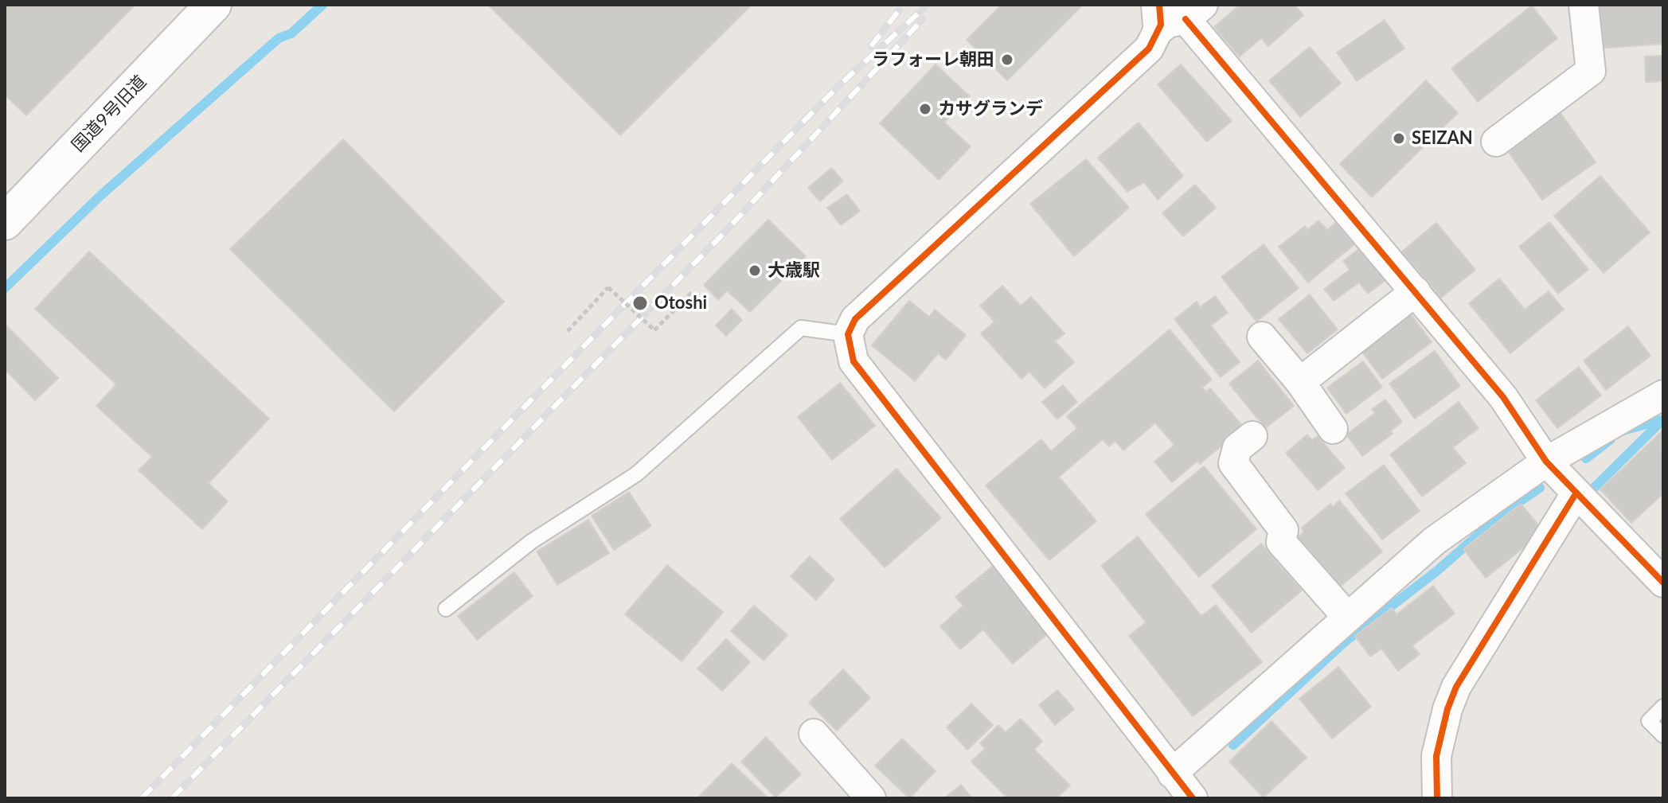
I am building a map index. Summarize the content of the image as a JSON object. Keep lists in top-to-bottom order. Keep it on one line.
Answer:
{"streets":{"street":["国道9号旧道"]},"places":["ラフォーレ朝田","カサグランデ","SEIZAN","大歳駅","Otoshi"]}
